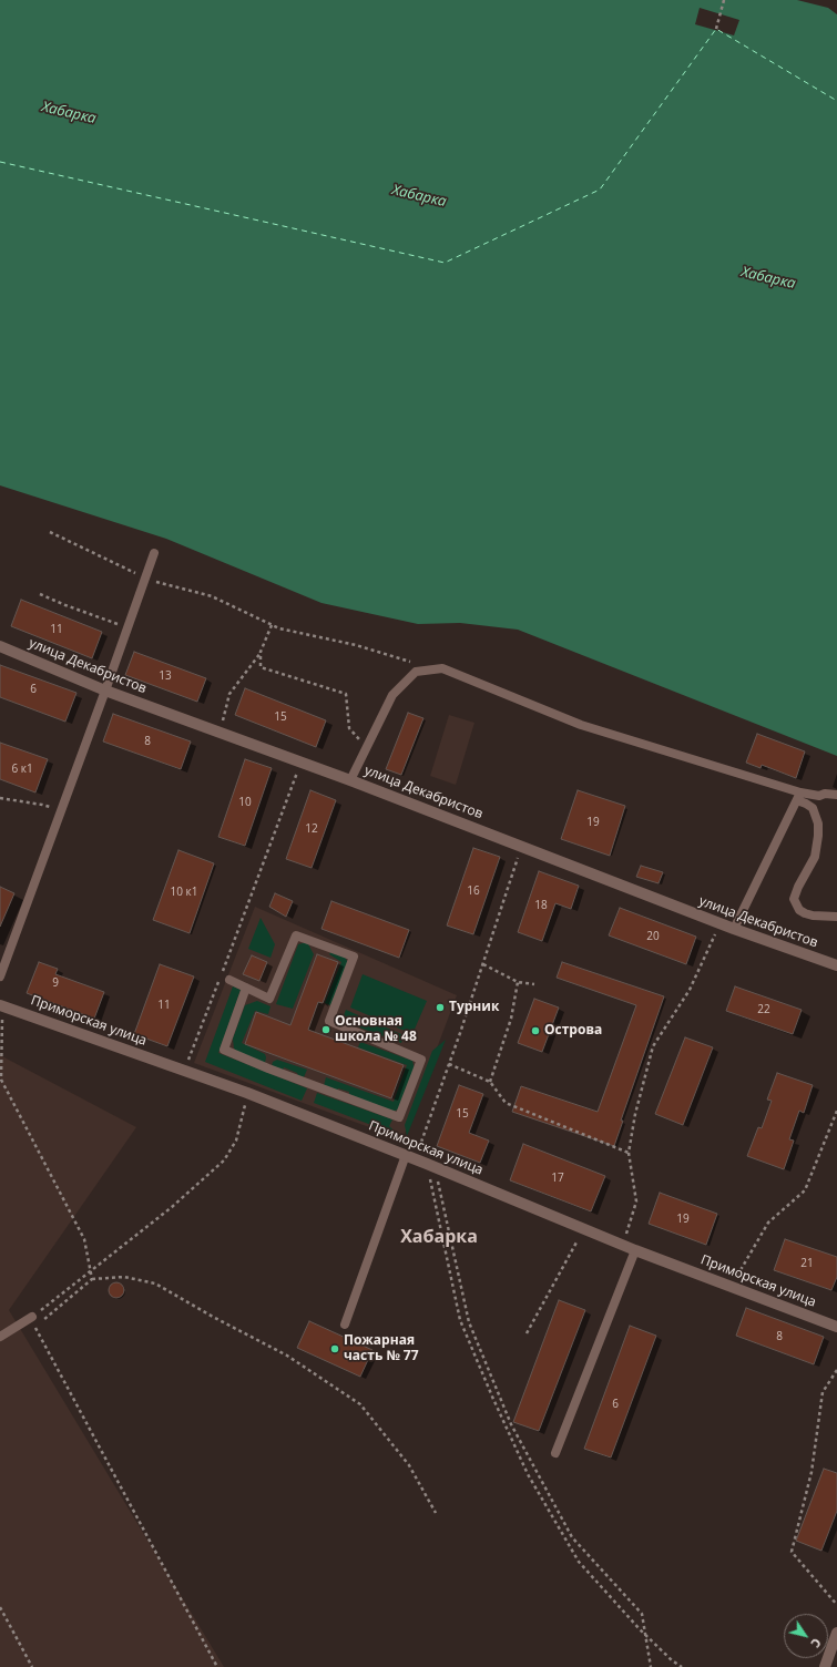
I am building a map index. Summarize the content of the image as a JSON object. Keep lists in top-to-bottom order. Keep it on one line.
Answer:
{"streets":{"street":["улица Декабристов","Приморская улица"]},"districts":["Хабарка"],"water":["Хабарка"],"places":["Турник","Основная школа № 48","Острова","Пожарная часть № 77"],"house_numbers":["11","13","6","15","8","6 к1","10","19","12","16","10 к1","18","20","9","11","22","15","17","19","21","8","6"],"north":"bottom right"}
